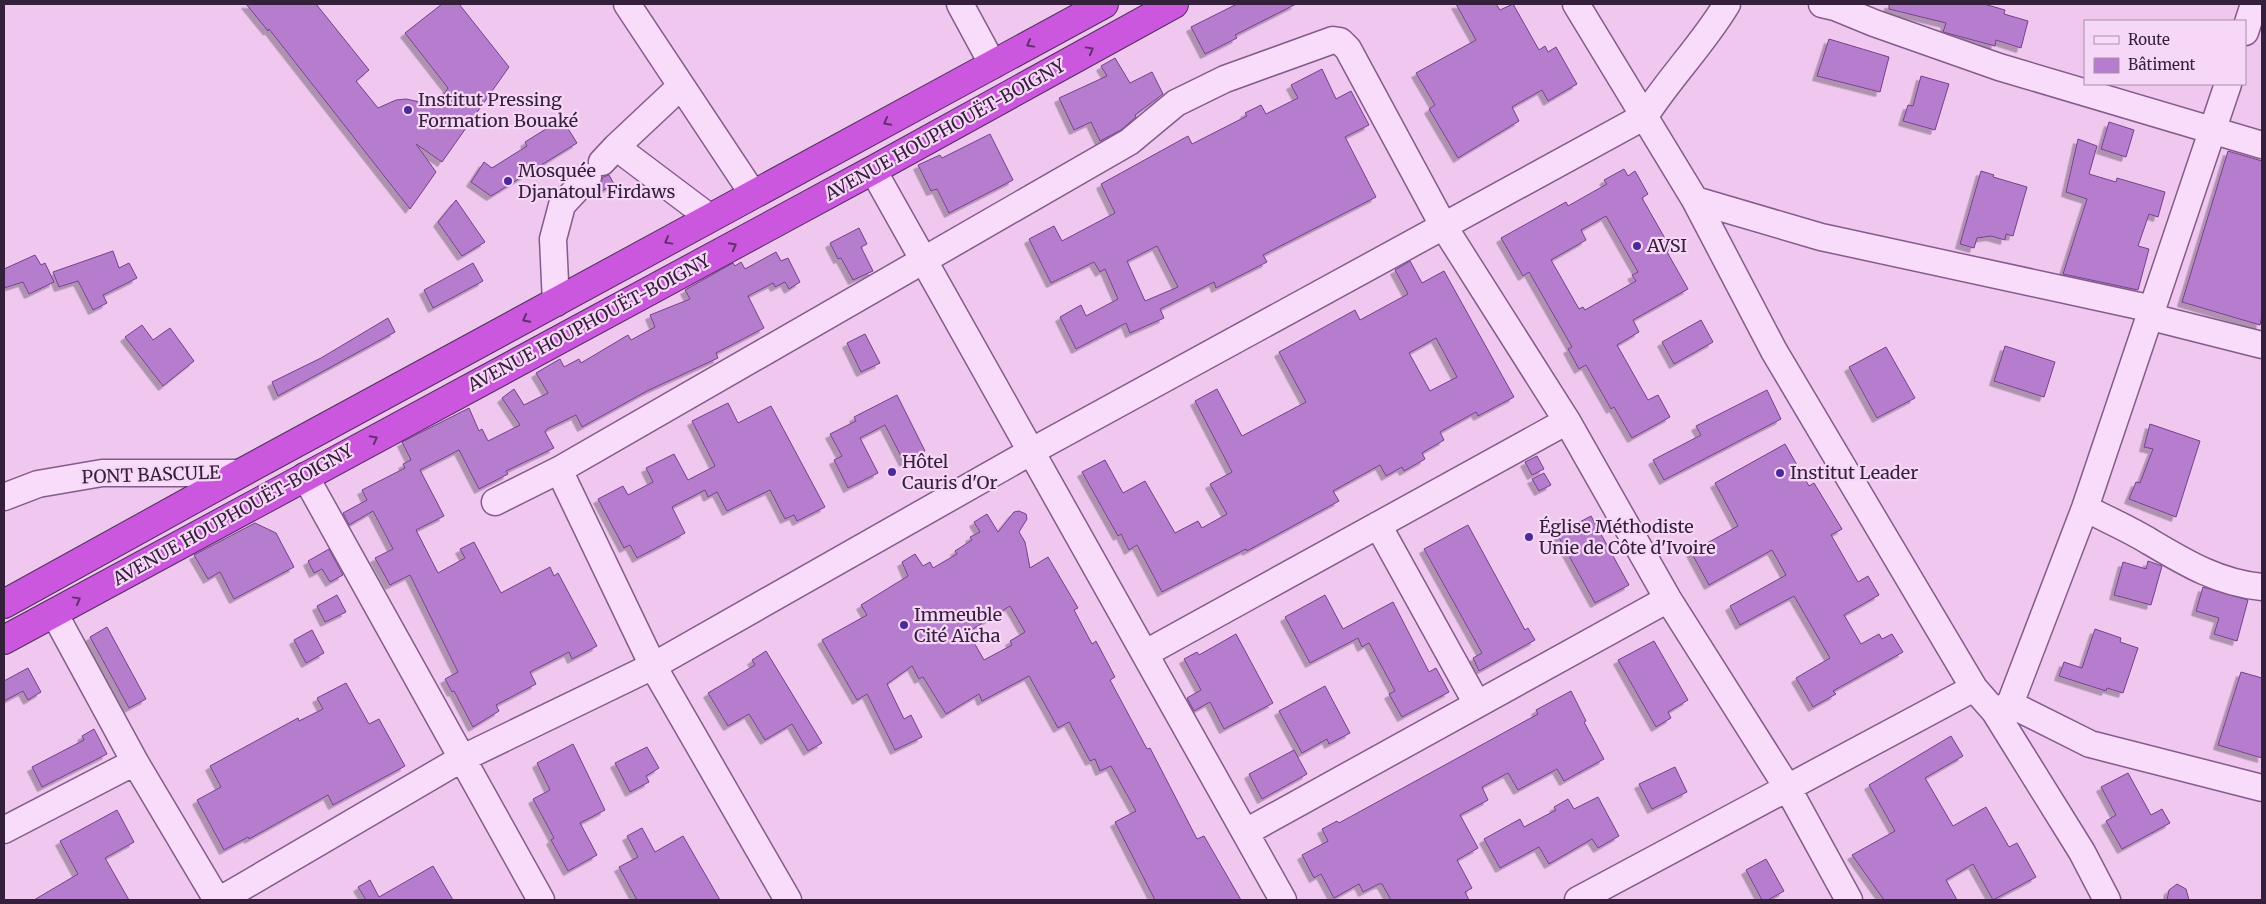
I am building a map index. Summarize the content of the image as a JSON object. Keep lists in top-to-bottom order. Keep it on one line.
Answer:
{"streets":{"highway":["AVENUE HOUPHOUËT-BOIGNY"],"street":["PONT BASCULE"]},"crossings":[["AVENUE HOUPHOUËT-BOIGNY","PONT BASCULE"]],"places":["Institut Pressing Formation Bouaké","Mosquée Djanatoul Firdaws","AVSI","Hôtel Cauris d'Or","Institut Leader","Église Méthodiste Unie de Côte d'Ivoire","Immeuble Cité Aïcha"],"legend":["Route","Bâtiment"]}
